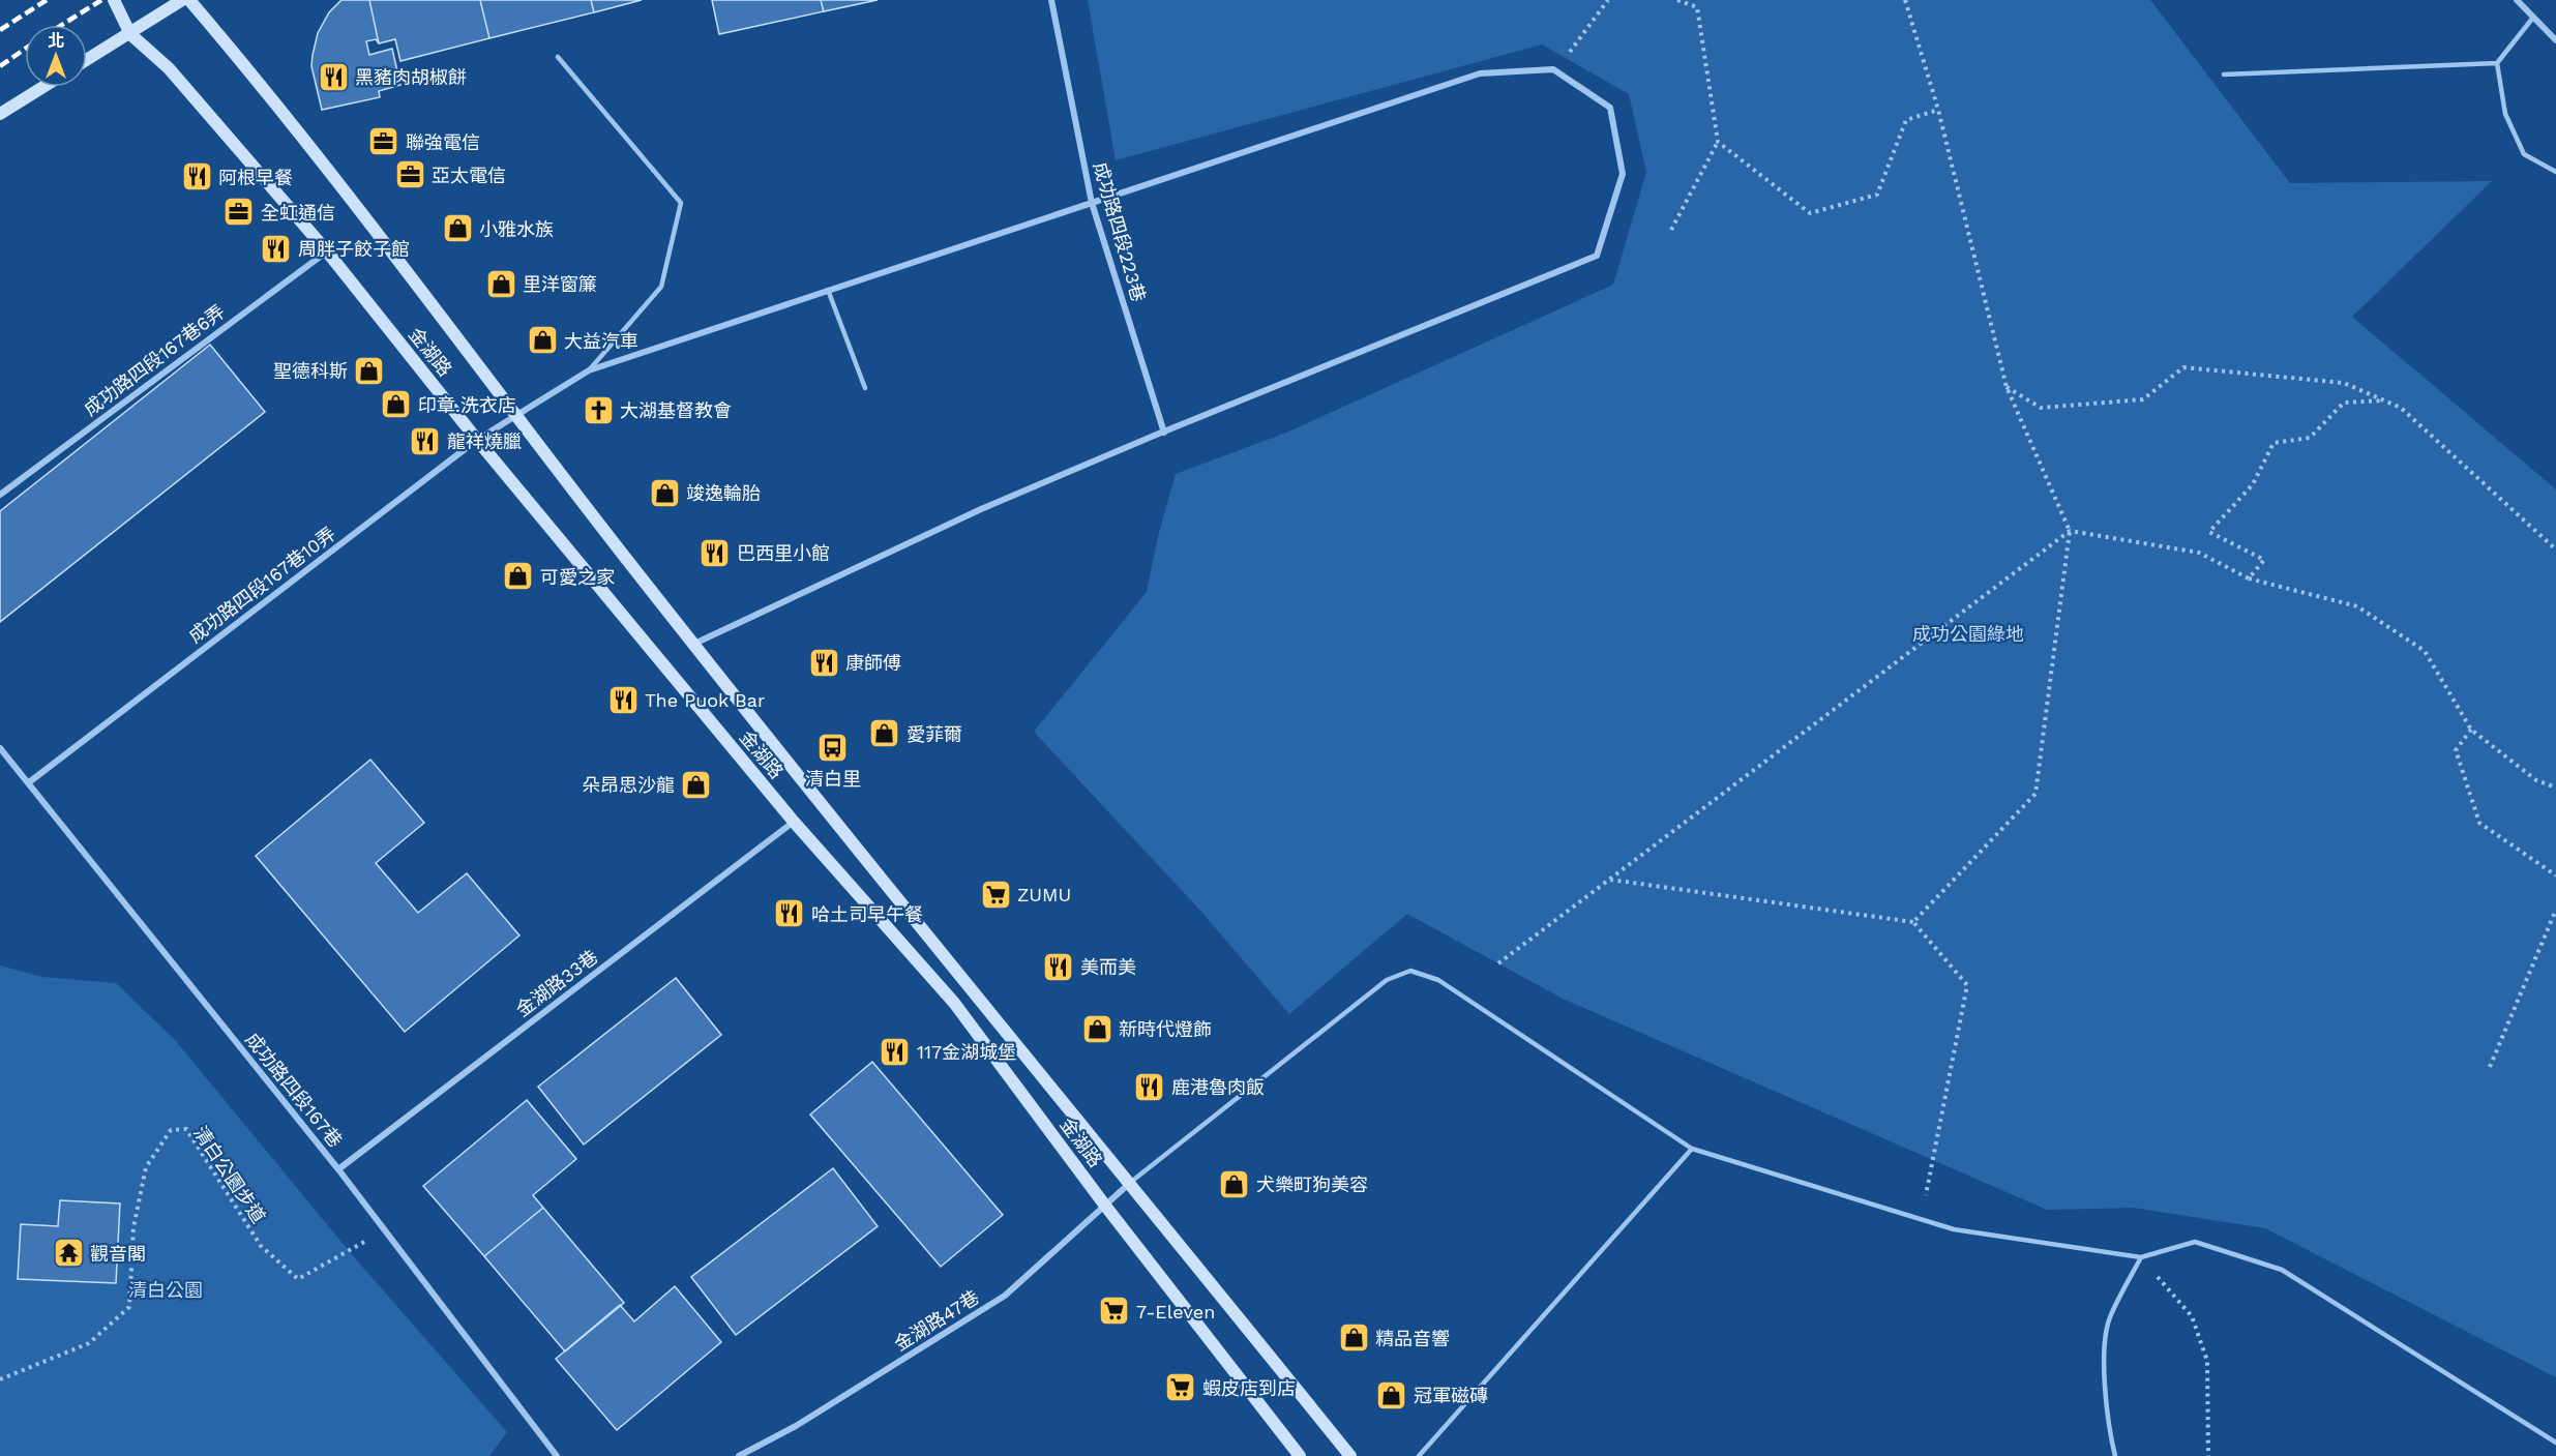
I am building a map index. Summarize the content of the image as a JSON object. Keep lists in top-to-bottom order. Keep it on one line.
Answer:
{"streets":{"main road":["金湖路"],"street":["成功路四段223巷","成功路四段167巷6弄","成功路四段167巷10弄","金湖路33巷","成功路四段167巷","金湖路47巷"],"path":["清白公園步道"]},"crossings":[["成功路四段223巷","成功路四段167巷10弄"],["金湖路","成功路四段167巷6弄"],["金湖路","成功路四段167巷10弄"],["金湖路","金湖路33巷"],["金湖路","金湖路47巷"],["成功路四段167巷10弄","成功路四段167巷"],["金湖路33巷","成功路四段167巷"],["成功路四段167巷","清白公園步道"]],"parks":["成功公園綠地","清白公園"],"places":{"restaurant":["黑豬肉胡椒餅","阿根早餐","周胖子餃子館","龍祥燒臘","巴西里小館","康師傅","The Puok Bar","哈土司早午餐","美而美","117金湖城堡","鹿港魯肉飯"],"office":["聯強電信","亞太電信","全虹通信"],"shop":["小雅水族","里洋窗簾","大益汽車","聖德科斯","印章.洗衣店","竣逸輪胎","可愛之家","愛菲爾","朵昂思沙龍","新時代燈飾","犬樂町狗美容","精品音響","冠軍磁磚"],"church":["大湖基督教會"],"bus stop":["清白里"],"supermarket":["ZUMU","7-Eleven","蝦皮店到店"],"temple":["觀音閣"]},"north":"top"}
